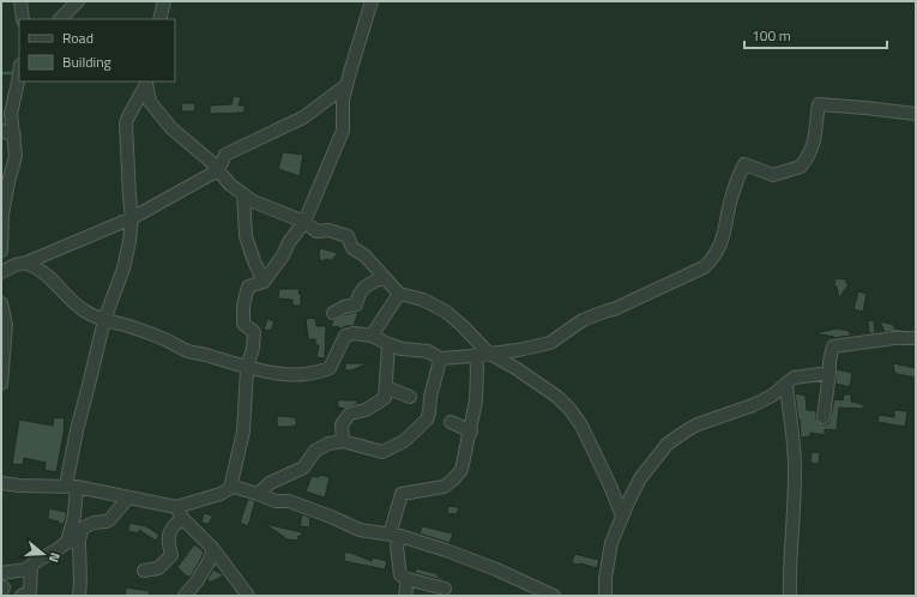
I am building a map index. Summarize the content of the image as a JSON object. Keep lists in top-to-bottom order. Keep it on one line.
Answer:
{"legend":["Road","Building"],"scale_bar":"100 m","north":"right"}
